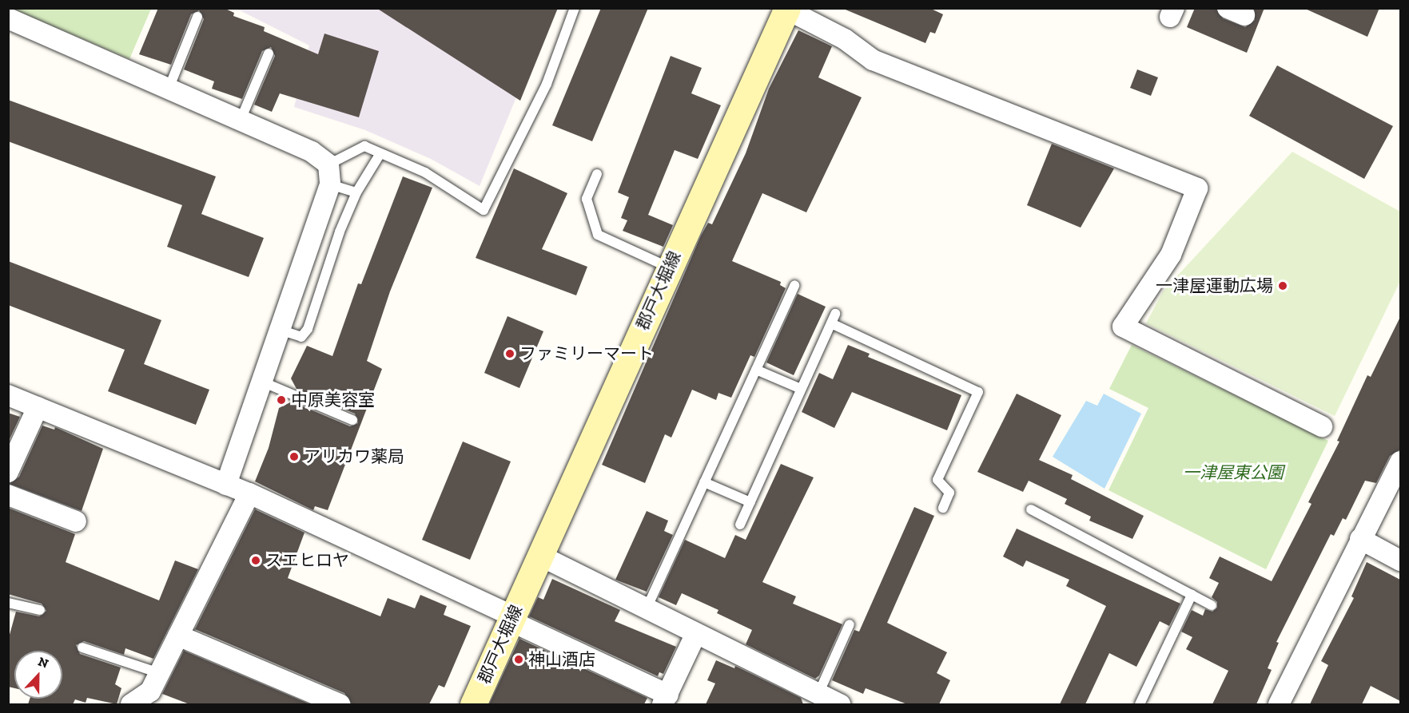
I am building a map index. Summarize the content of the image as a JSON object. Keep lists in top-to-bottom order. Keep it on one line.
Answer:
{"streets":{"main road":["郡戸大堀線"]},"parks":["一津屋東公園"],"places":["一津屋運動広場","ファミリーマート","中原美容室","アリカワ薬局","スエヒロヤ","神山酒店"],"north":"top"}
